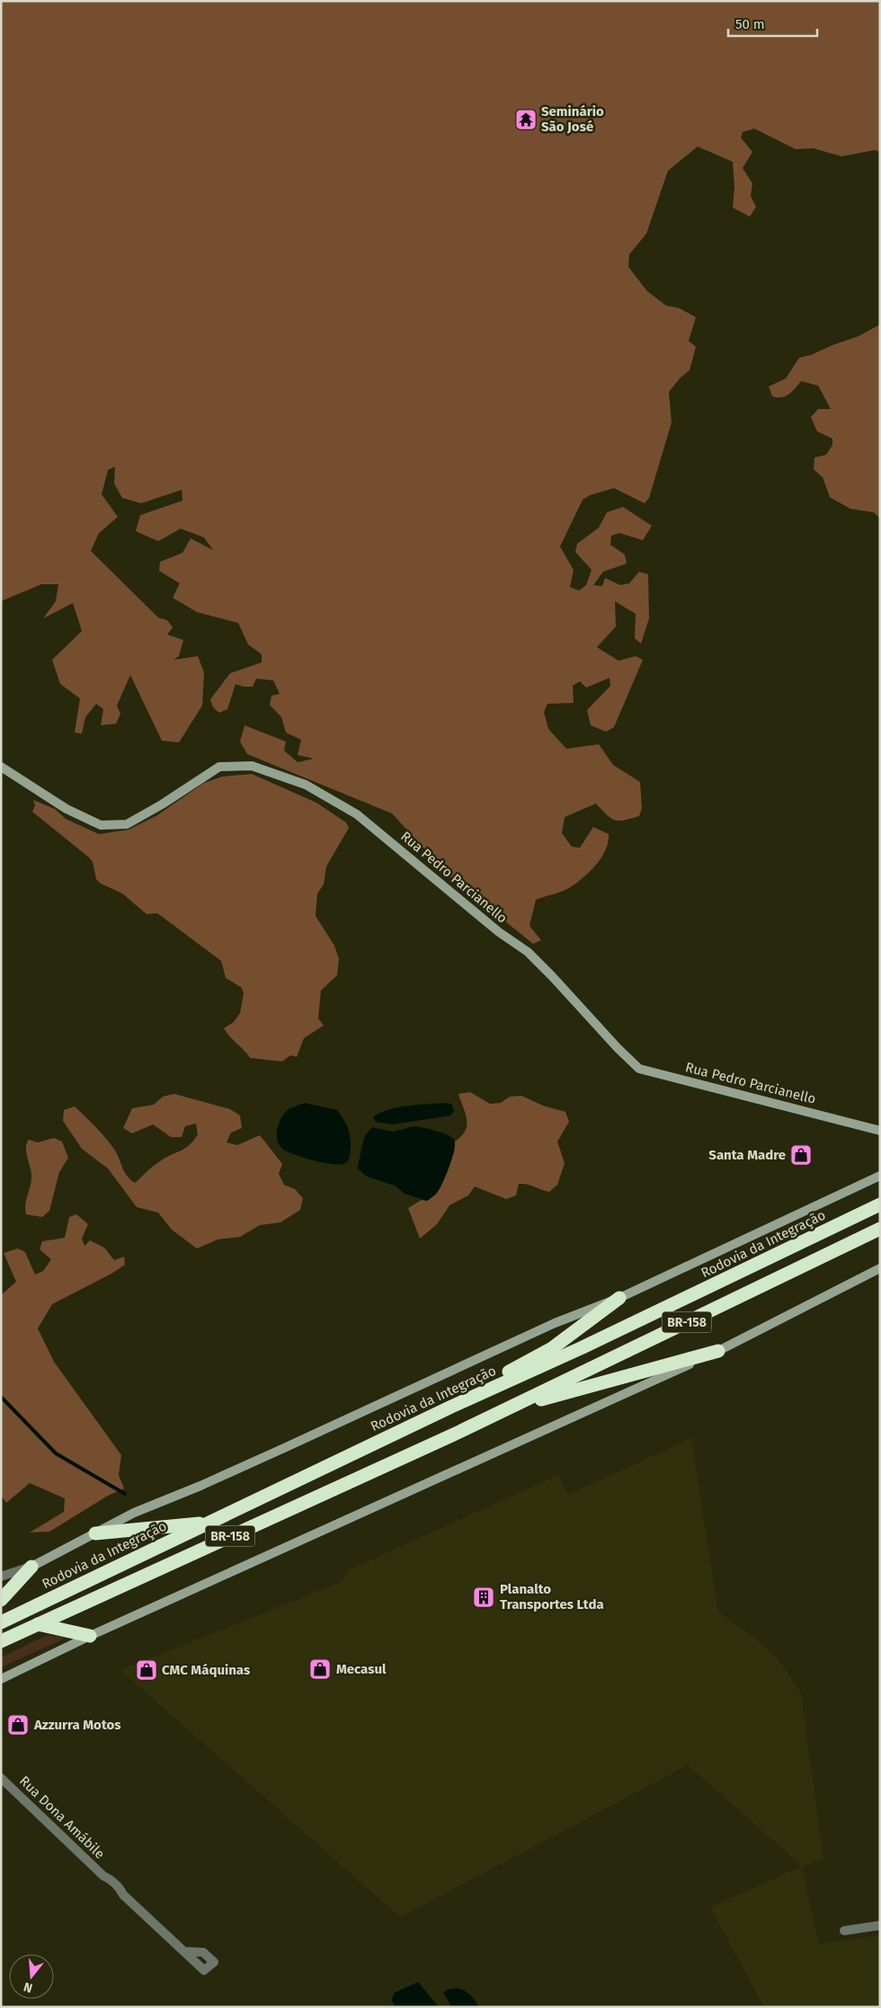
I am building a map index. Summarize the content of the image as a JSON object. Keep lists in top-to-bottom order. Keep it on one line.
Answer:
{"streets":{"highway":["Rodovia da Integração","BR-158"],"main road":["Rua Pedro Parcianello"],"street":["Rua Dona Amábile"]},"crossings":[["Rodovia da Integração","BR-158"]],"places":{"temple":["Seminário São José"],"shop":["Santa Madre","Mecasul","CMC Máquinas","Azzurra Motos"],"building":["Planalto Transportes Ltda"]},"scale_bar":"50 m","north":"bottom"}
